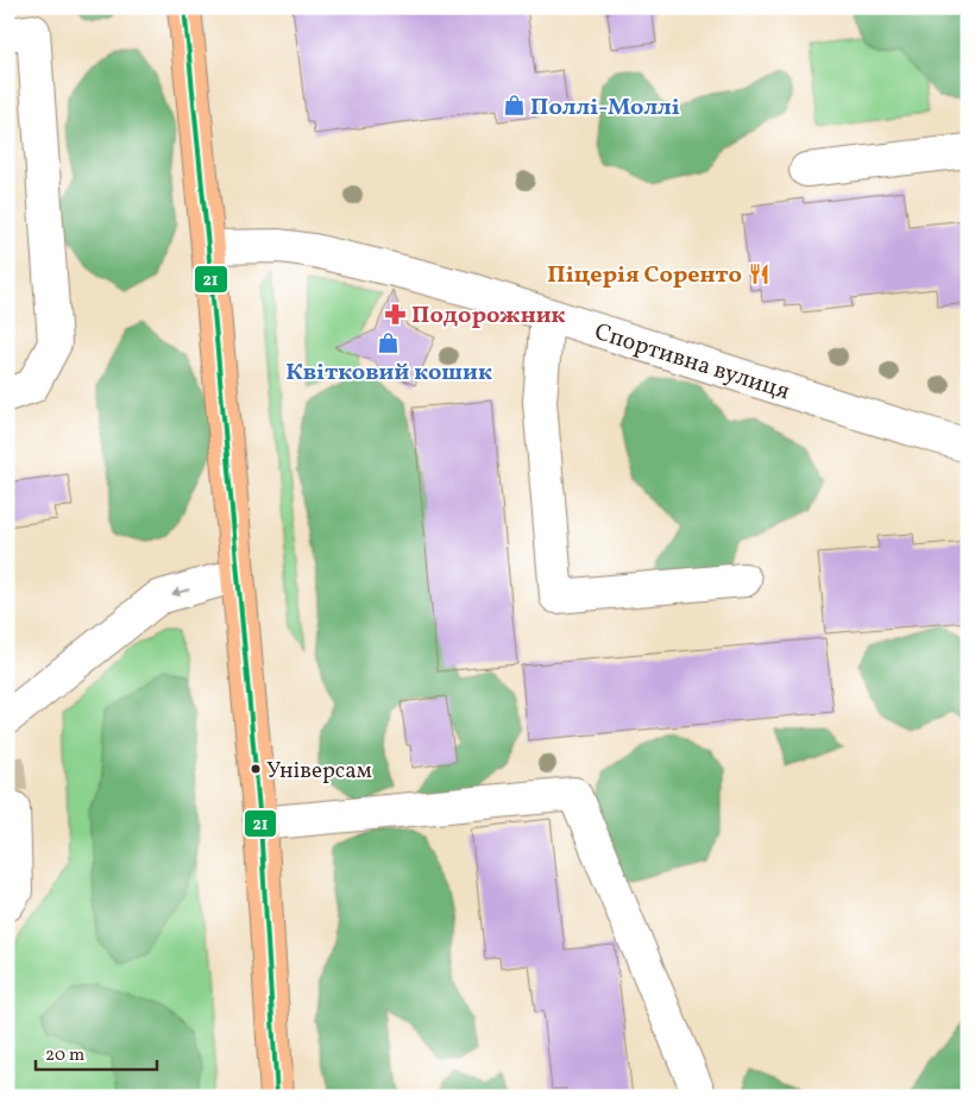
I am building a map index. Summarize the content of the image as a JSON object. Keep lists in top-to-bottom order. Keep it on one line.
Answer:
{"streets":{"street":["Спортивна вулиця"]},"places":{"shop":["Поллі-Моллі","Квітковий кошик"],"restaurant":["Піцерія Соренто"],"pharmacy":["Подорожник"],"other":["Універсам"]},"lines":["transit line 21"],"scale_bar":"20 m"}
